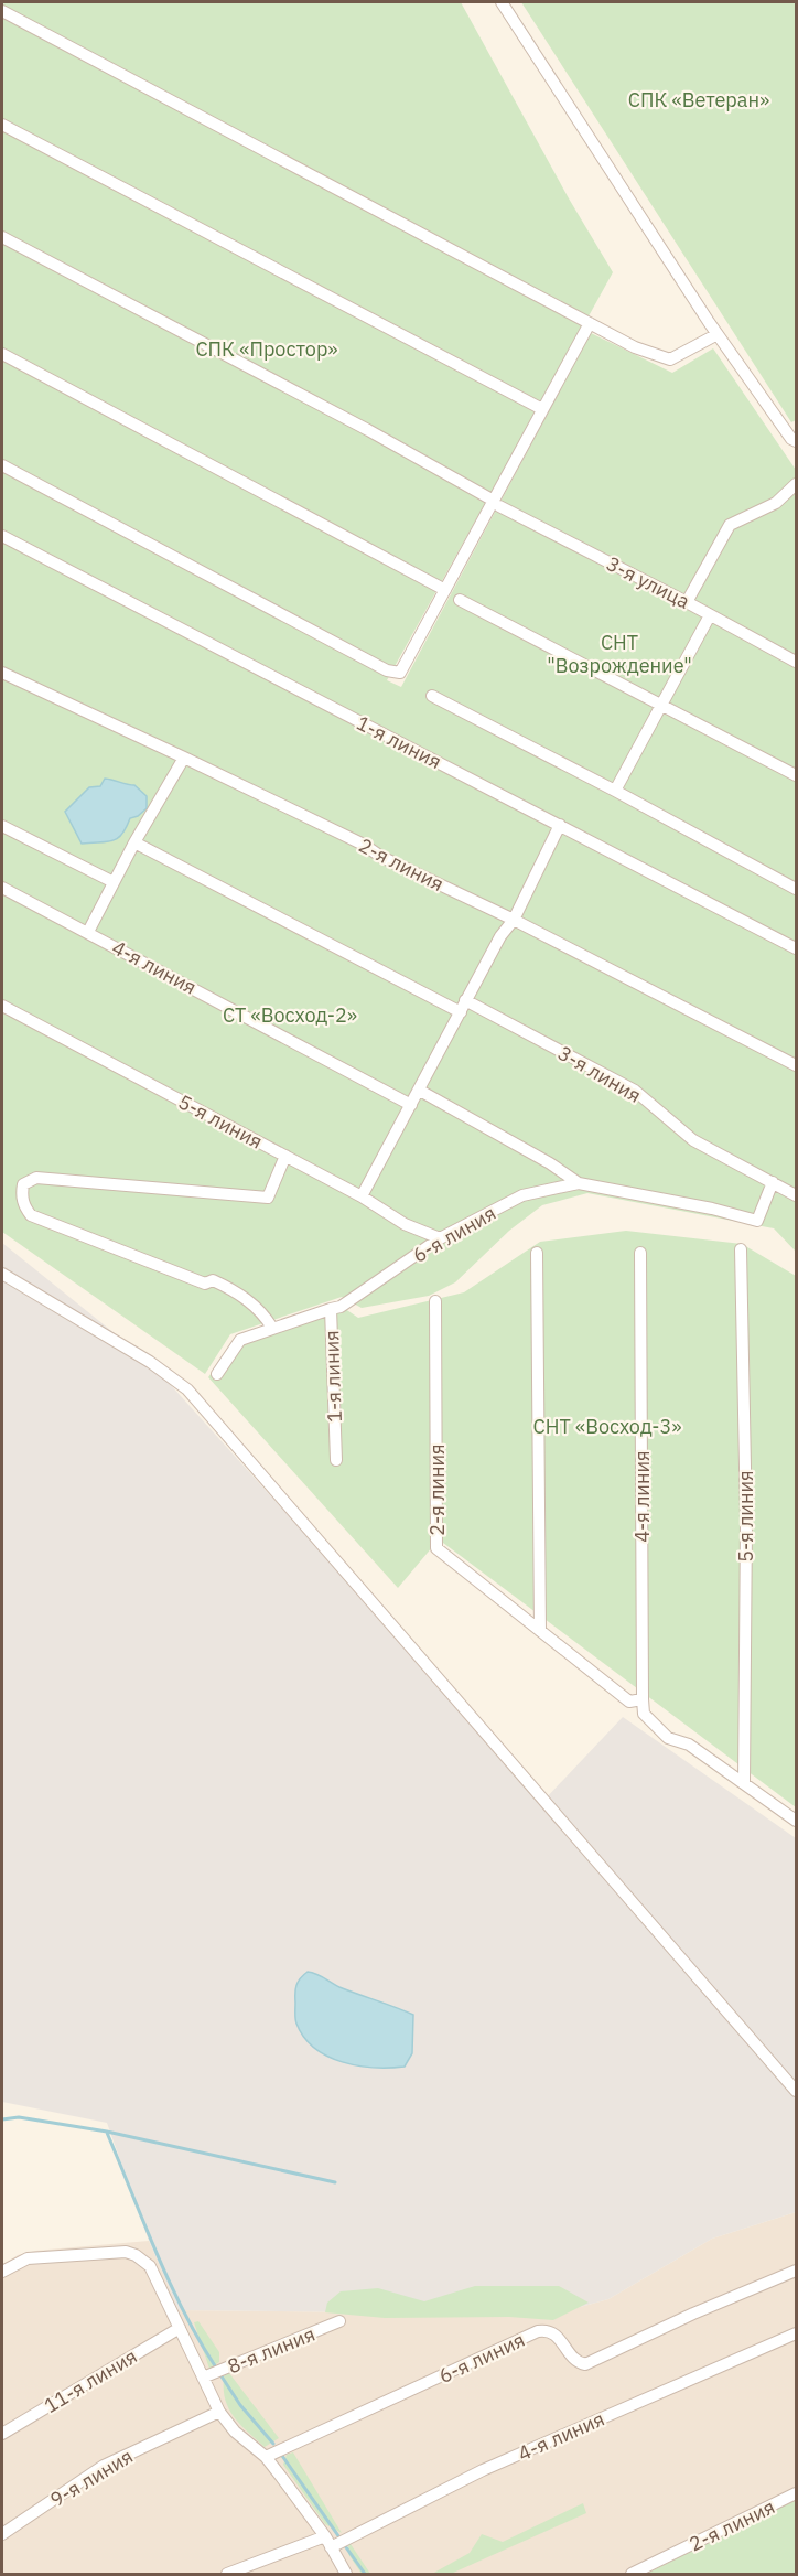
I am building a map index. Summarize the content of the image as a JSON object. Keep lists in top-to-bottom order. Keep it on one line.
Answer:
{"streets":{"street":["3-я улица","1-я линия","2-я линия","4-я линия","3-я линия","5-я линия","6-я линия","8-я линия","11-я линия","9-я линия"]},"crossings":[["1-я линия","6-я линия"],["5-я линия","6-я линия"]],"parks":["СПК «Ветеран»","СПК «Простор»","СНТ \"Возрождение\"","СТ «Восход-2»","СНТ «Восход-3»"]}
